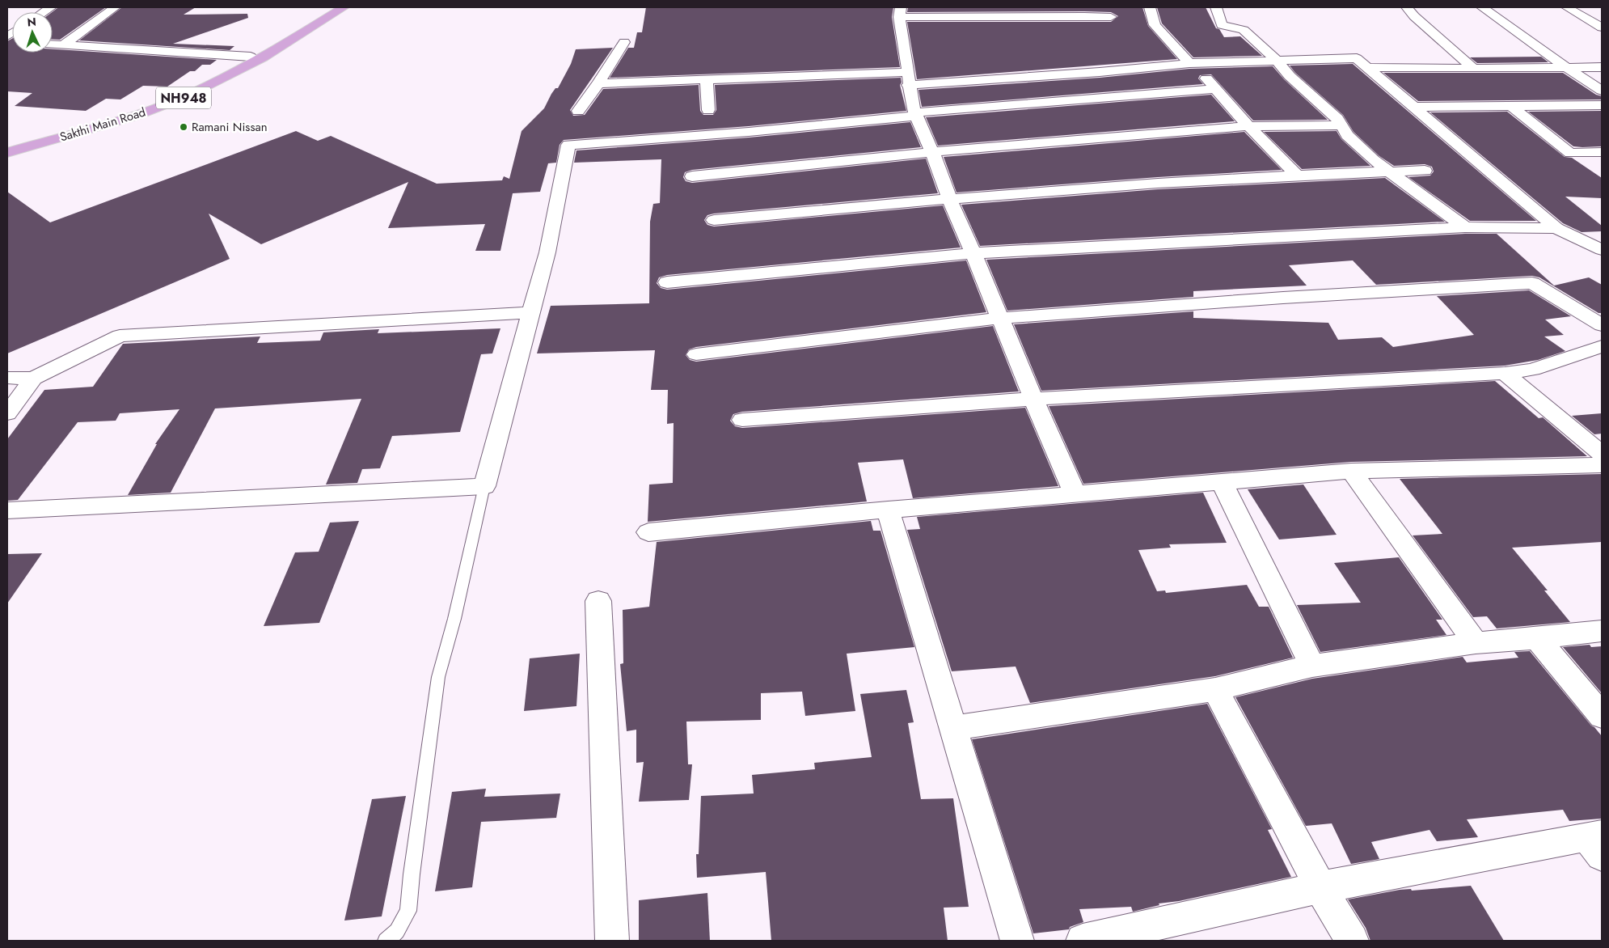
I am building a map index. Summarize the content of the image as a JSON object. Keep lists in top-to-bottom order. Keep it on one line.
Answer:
{"streets":{"highway":["NH948","Sakthi Main Road"]},"places":["Ramani Nissan"],"north":"top"}
